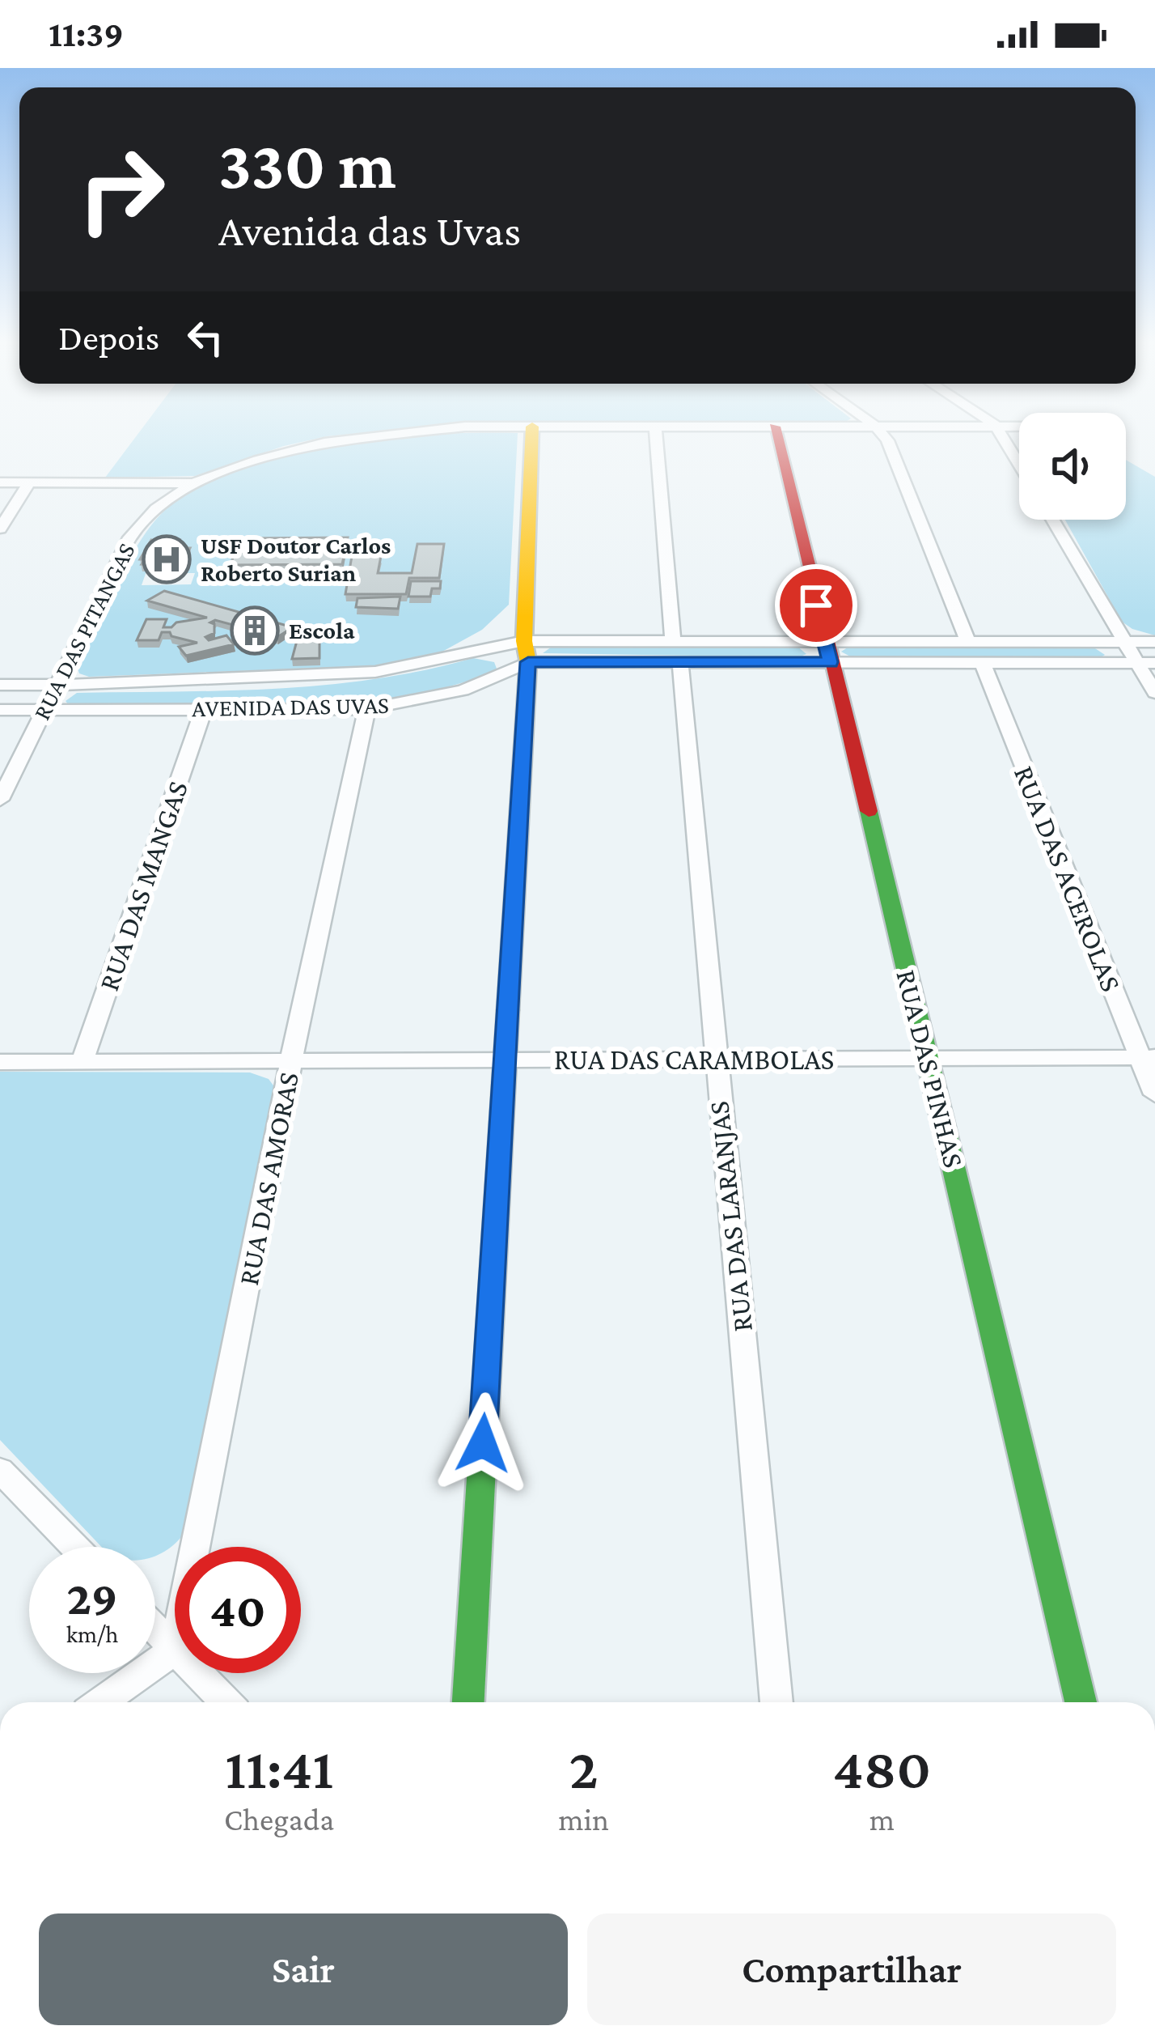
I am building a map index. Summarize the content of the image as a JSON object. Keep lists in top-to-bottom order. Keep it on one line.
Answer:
{"streets":{"street":["RUA DAS PITANGAS","AVENIDA DAS UVAS","RUA DAS ACEROLAS","RUA DAS MANGAS","RUA DAS CARAMBOLAS","RUA DAS PINHAS","RUA DAS AMORAS","RUA DAS LARANJAS"]},"crossings":[["RUA DAS PITANGAS","AVENIDA DAS UVAS"],["AVENIDA DAS UVAS","RUA DAS ACEROLAS"],["AVENIDA DAS UVAS","RUA DAS MANGAS"],["AVENIDA DAS UVAS","RUA DAS PINHAS"],["AVENIDA DAS UVAS","RUA DAS AMORAS"],["AVENIDA DAS UVAS","RUA DAS LARANJAS"],["RUA DAS ACEROLAS","RUA DAS CARAMBOLAS"],["RUA DAS MANGAS","RUA DAS CARAMBOLAS"],["RUA DAS CARAMBOLAS","RUA DAS PINHAS"],["RUA DAS CARAMBOLAS","RUA DAS AMORAS"],["RUA DAS CARAMBOLAS","RUA DAS LARANJAS"]],"places":{"hospital":["USF Doutor Carlos Roberto Surian"],"building":["Escola"]},"page":{"status":"11:39","turn":["330 m","Avenida das Uvas"],"then":"Depois","speed":"29 km/h","limit":"40","eta":["11:41","Chegada","2","min","480","m"],"buttons":["Sair","Compartilhar"]}}
